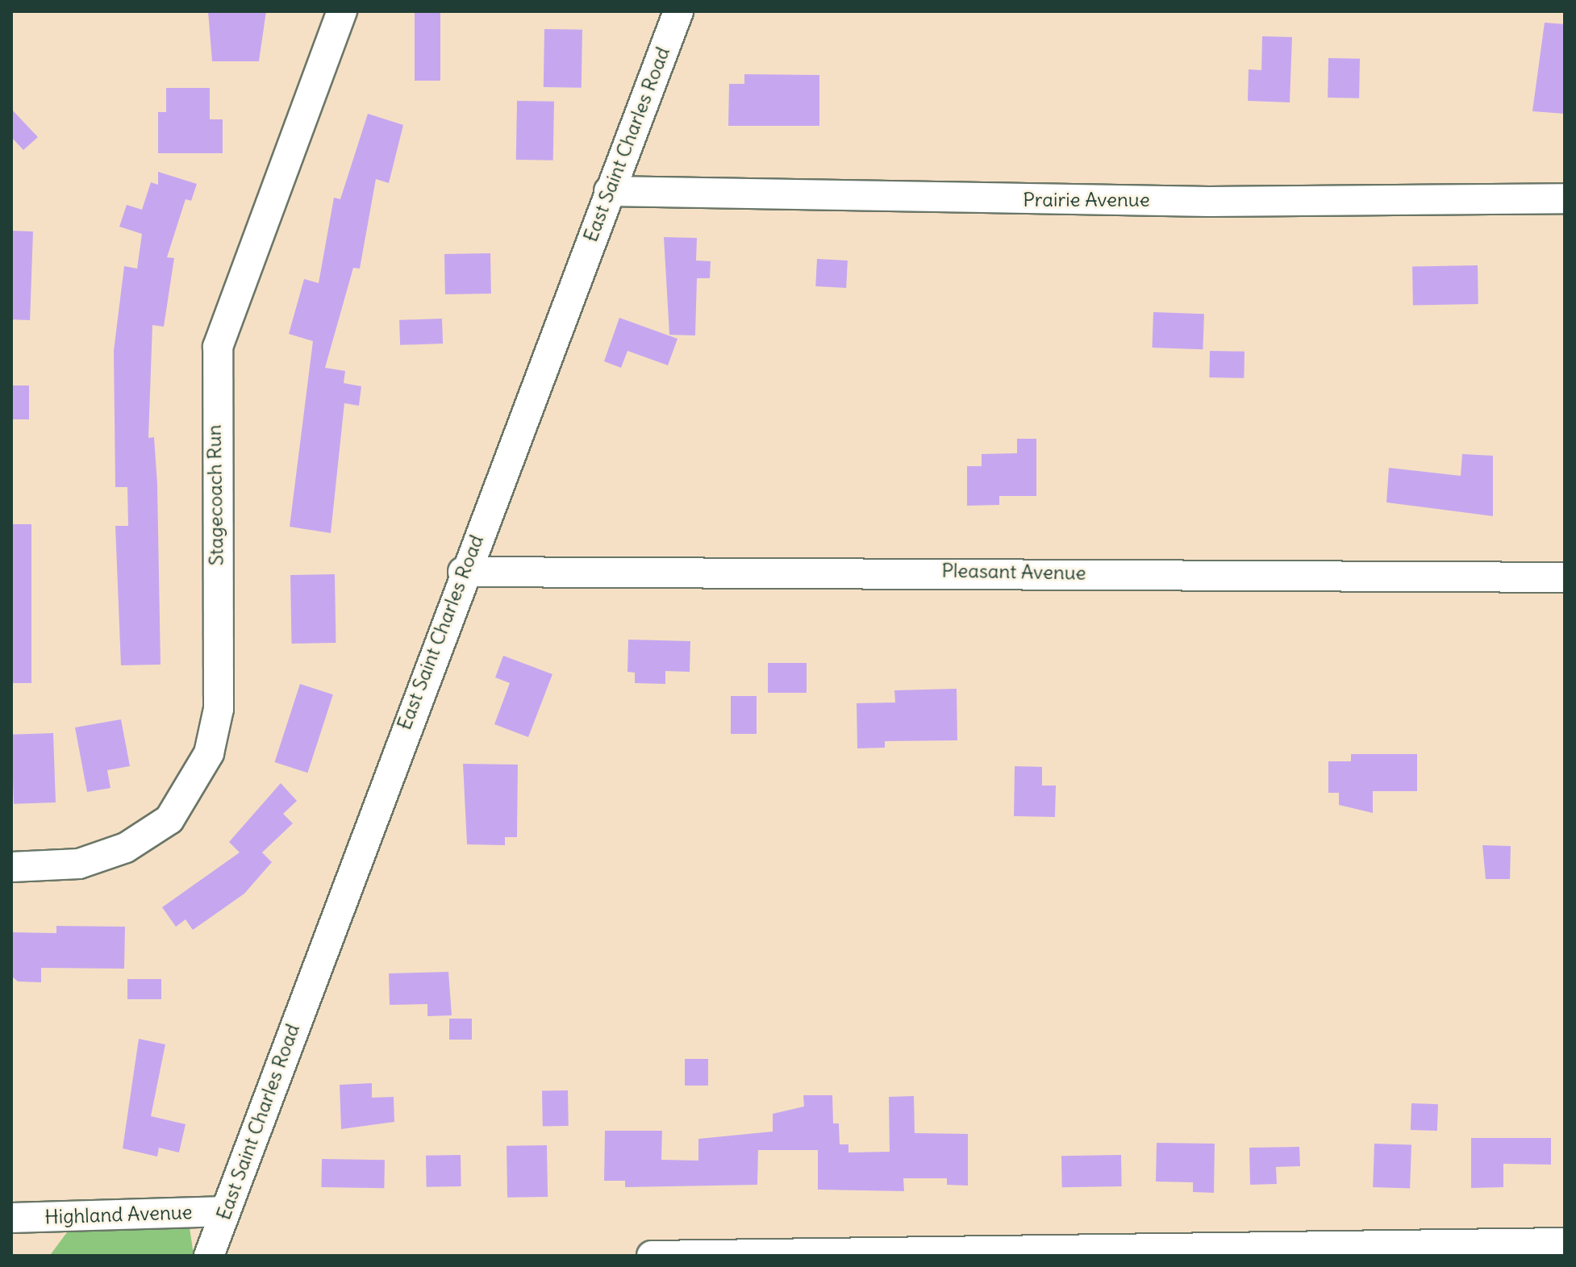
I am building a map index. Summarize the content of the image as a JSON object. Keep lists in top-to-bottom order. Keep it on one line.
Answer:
{"streets":{"street":["East Saint Charles Road","Prairie Avenue","Stagecoach Run","Pleasant Avenue","Highland Avenue"]},"crossings":[["East Saint Charles Road","Prairie Avenue"],["East Saint Charles Road","Pleasant Avenue"],["East Saint Charles Road","Highland Avenue"]]}
